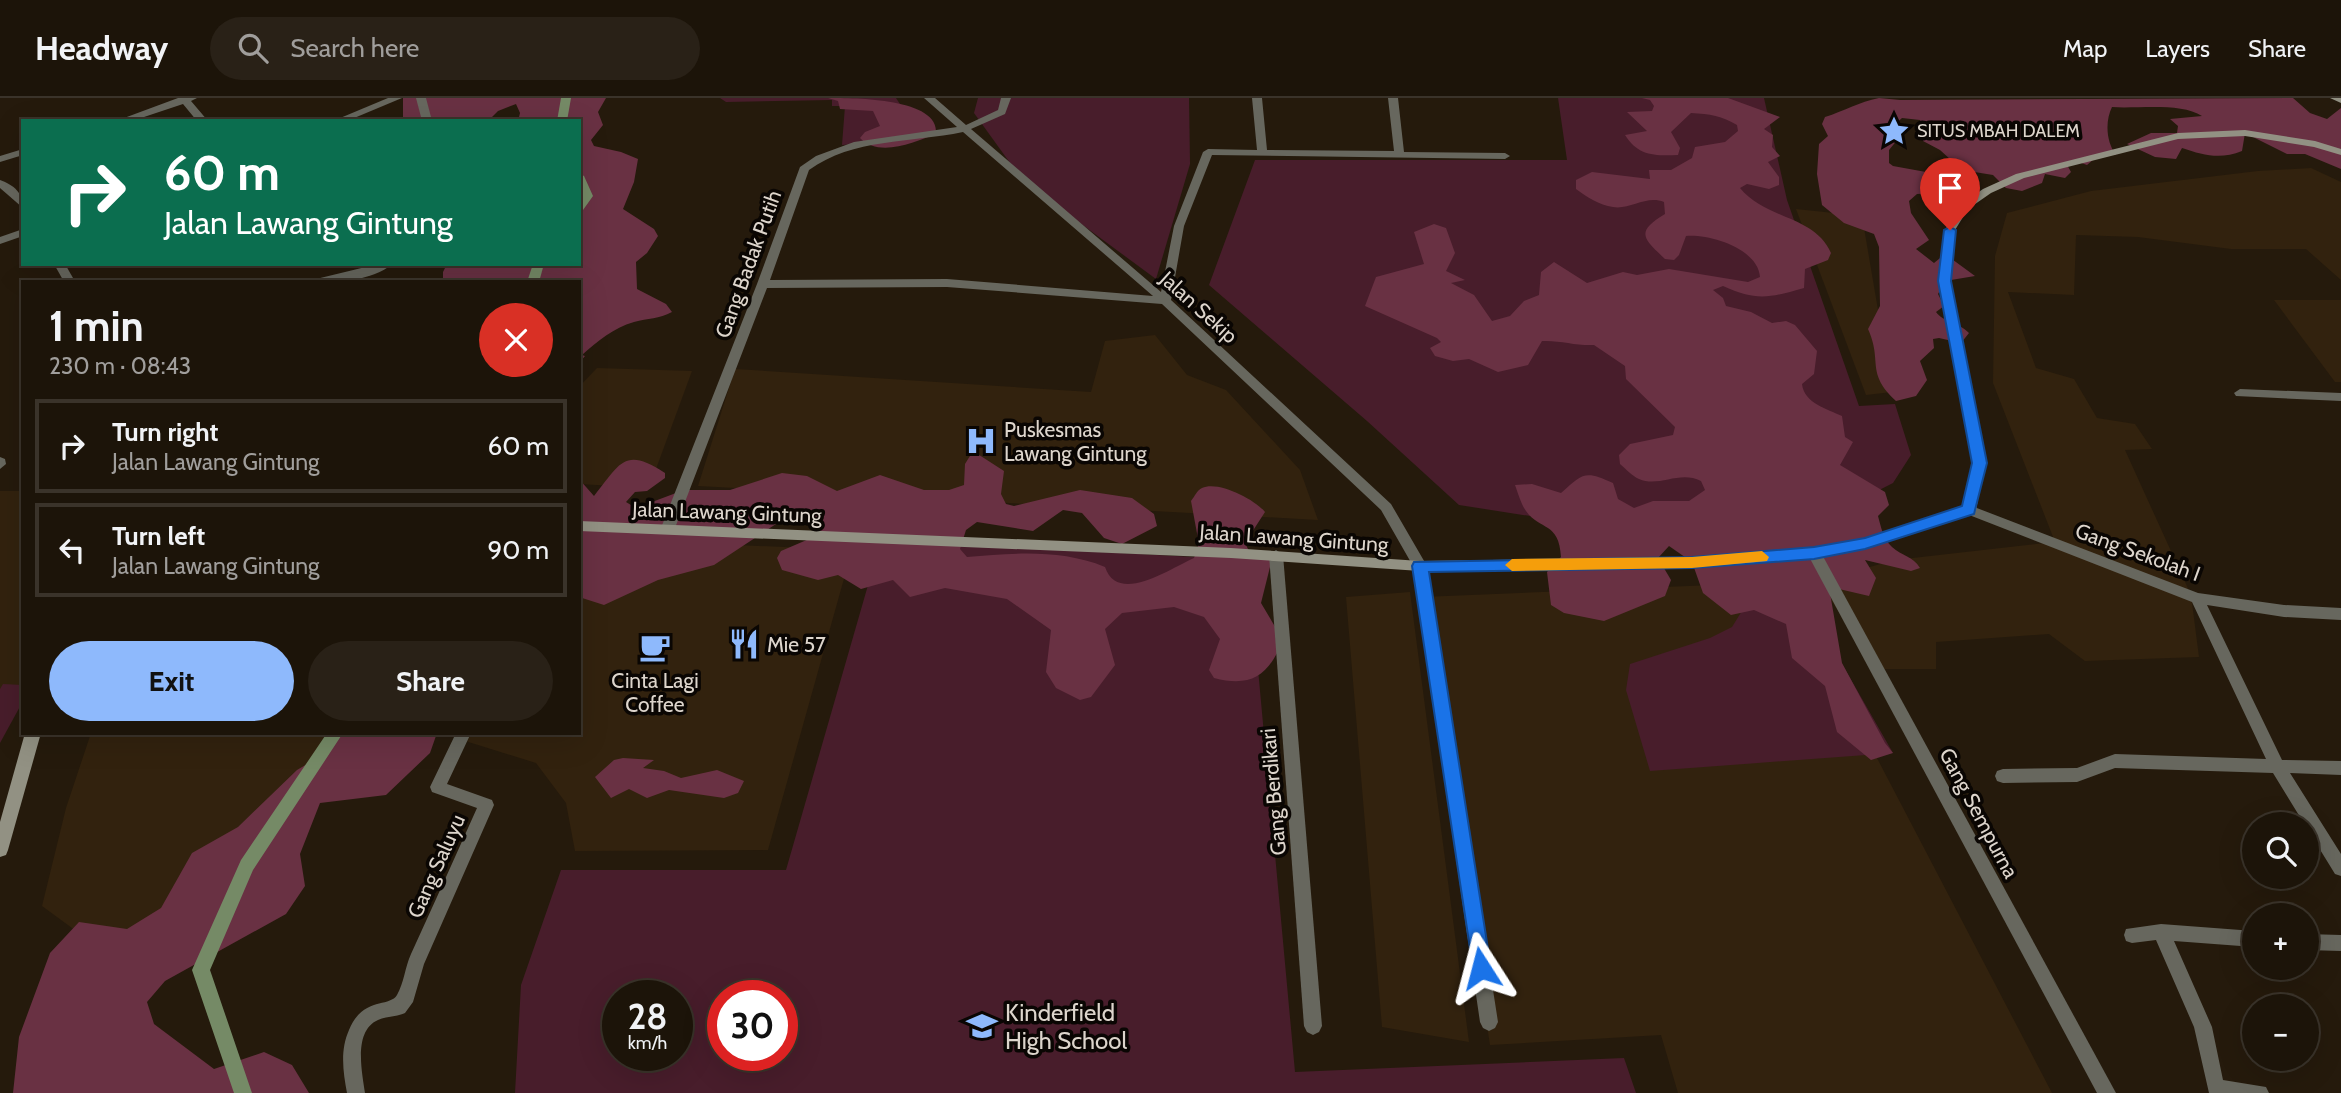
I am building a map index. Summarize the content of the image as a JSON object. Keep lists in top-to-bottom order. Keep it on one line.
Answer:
{"streets":{"main road":["Jalan Lawang Gintung"],"street":["Gang Badak Putih","Jalan Sekip","Gang Sekolah I","Gang Berdikari","Gang Sempurna","Gang Saluyu"]},"crossings":[["Gang Badak Putih","Jalan Sekip"],["Gang Badak Putih","Jalan Lawang Gintung"],["Jalan Sekip","Jalan Lawang Gintung"],["Jalan Lawang Gintung","Gang Sekolah I"],["Jalan Lawang Gintung","Gang Berdikari"],["Jalan Lawang Gintung","Gang Sempurna"]],"places":{"place":["SITUS MBAH DALEM"],"hospital":["Puskesmas Lawang Gintung"],"restaurant":["Mie 57"],"cafe":["Cinta Lagi Coffee"],"school or university":["Kinderfield High School"]},"page":{"header":"Headway","search":"Search here","nav":["Map","Layers","Share"],"turn":["60 m","Jalan Lawang Gintung"],"heading":["1 min","230 m · 08:43"],"list":[{"name":"Turn right","note":"Jalan Lawang Gintung","value":"60 m"},{"name":"Turn left","note":"Jalan Lawang Gintung","value":"90 m"}],"buttons":["Exit","Share"],"map_buttons":["+","−"],"speed":"28 km/h","limit":"30"}}
